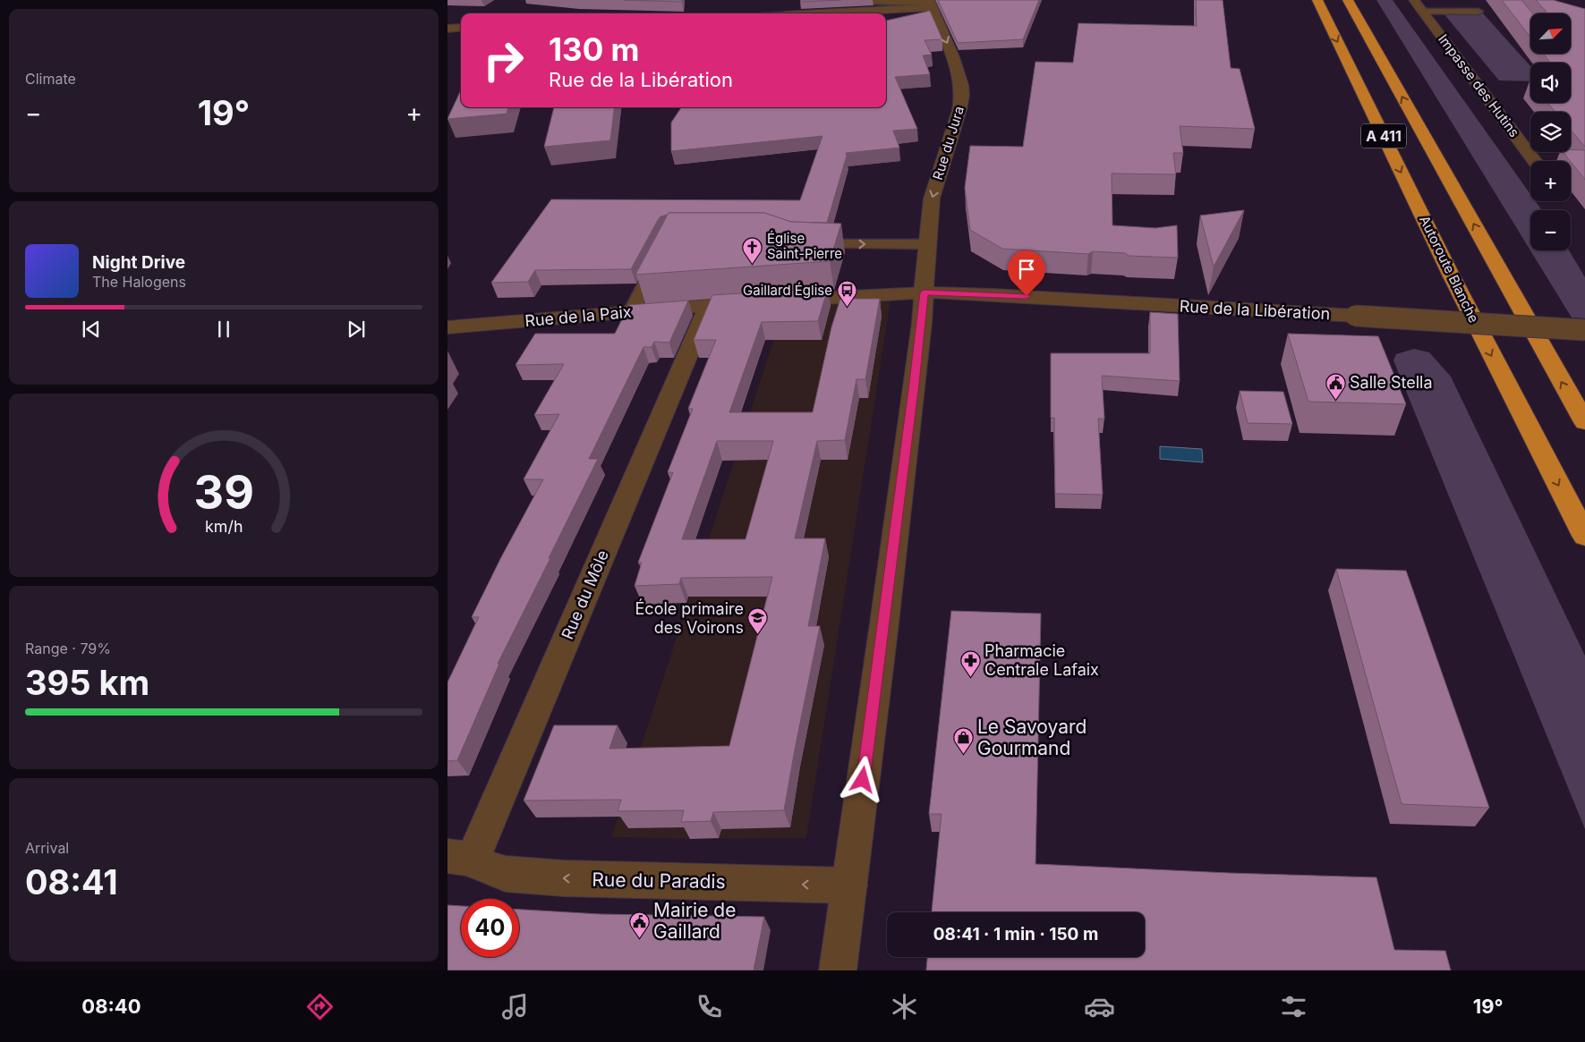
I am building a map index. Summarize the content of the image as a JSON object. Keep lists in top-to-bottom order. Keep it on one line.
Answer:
{"streets":{"highway":["A 411","Autoroute Blanche"],"street":["Impasse des Hutins","Rue du Jura","Rue de la Libération","Rue de la Paix","Rue du Môle","Rue du Paradis"]},"crossings":[["Rue du Jura","Rue de la Libération"],["Rue du Jura","Rue de la Paix"],["Rue du Jura","Rue du Paradis"],["Rue de la Libération","Rue de la Paix"],["Rue de la Paix","Rue du Môle"],["Rue du Môle","Rue du Paradis"]],"one_way":["Rue du Paradis"],"places":{"church":["Église Saint-Pierre"],"bus stop":["Gaillard Église"],"public building":["Salle Stella","Mairie de Gaillard"],"school or university":["École primaire des Voirons"],"pharmacy":["Pharmacie Centrale Lafaix"],"shop":["Le Savoyard Gourmand"]},"north":"top right","page":{"tile":["Climate",["Range · 79%","395 km"],["Arrival","08:41"]],"map_buttons":["+","−"],"turn":["130 m","Rue de la Libération"],"heat":["−","19°","+"],"song":["Night Drive","The Halogens"],"limit":"40","trip":"08:41 · 1 min · 150 m","tabs":["08:40","19°"],"gauge":["39","km/h"]}}
